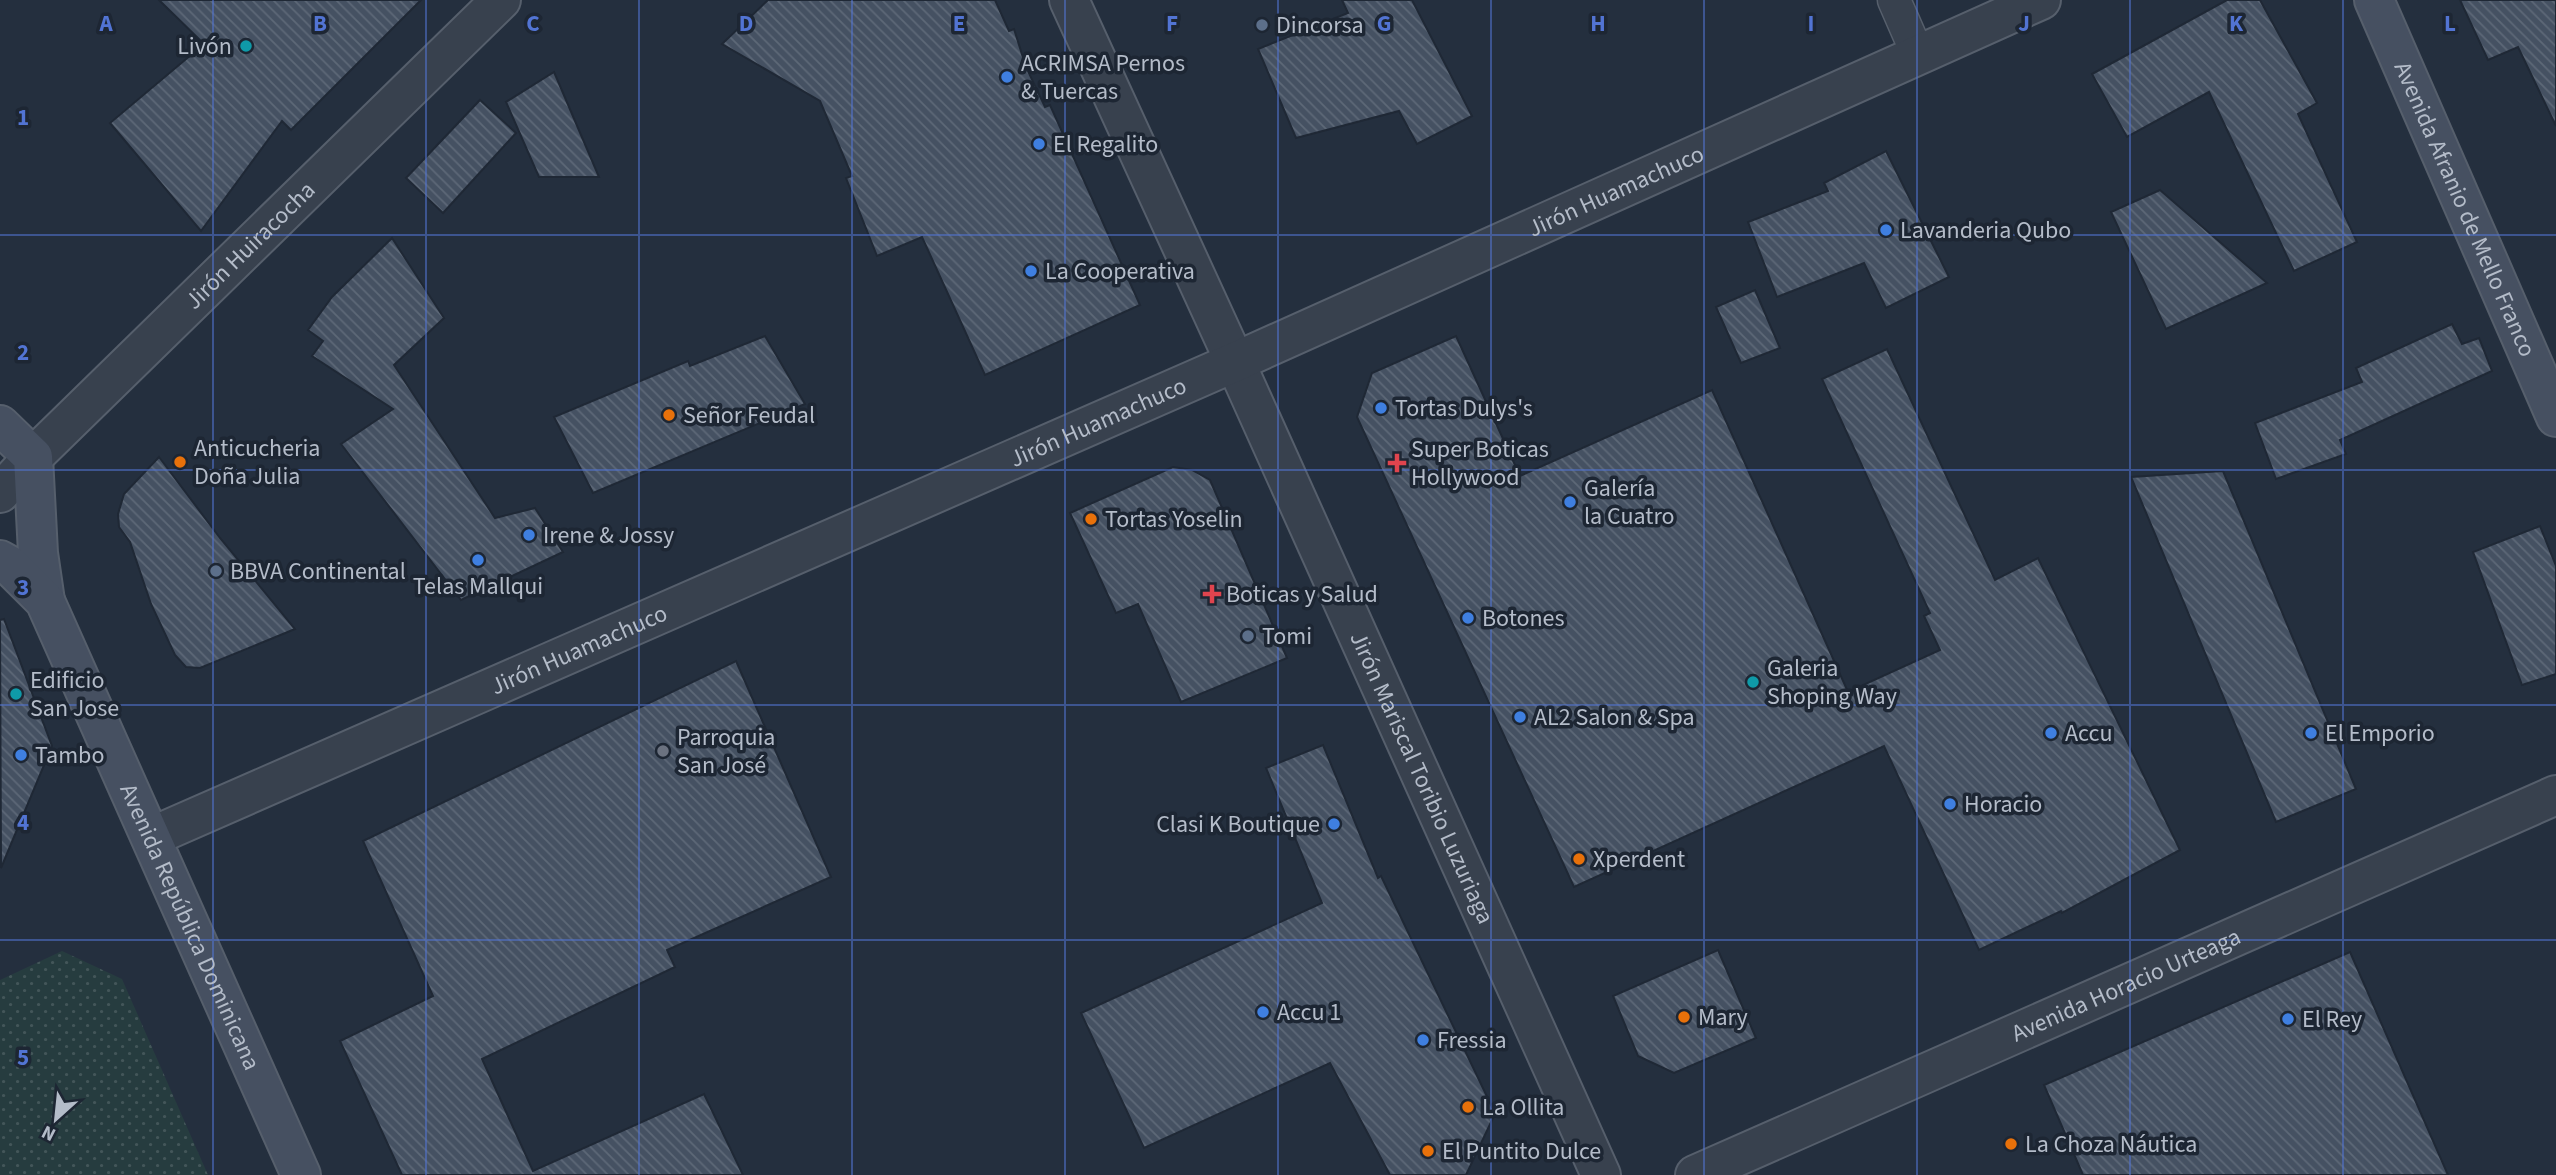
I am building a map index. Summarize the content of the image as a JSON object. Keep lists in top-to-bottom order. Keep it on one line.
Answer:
{"streets":{"street":["Jirón Huamachuco","Avenida Afranio de Mello Franco","Jirón Huiracocha","Jirón Mariscal Toribio Luzuriaga","Avenida República Dominicana","Avenida Horacio Urteaga"]},"crossings":[["Jirón Huamachuco","Jirón Mariscal Toribio Luzuriaga"],["Jirón Huamachuco","Avenida República Dominicana"],["Jirón Huiracocha","Avenida República Dominicana"]],"places":{"other":["Dincorsa","Livón","ACRIMSA Pernos & Tuercas","El Regalito","Lavanderia Qubo","La Cooperativa","Tortas Dulys's","Señor Feudal","Anticucheria Doña Julia","Galería la Cuatro","Tortas Yoselin","Irene & Jossy","Telas Mallqui","BBVA Continental","Botones","Tomi","Galeria Shoping Way","Edificio San Jose","AL2 Salon & Spa","Accu","El Emporio","Parroquia San José","Tambo","Horacio","Clasi K Boutique","Xperdent","Accu 1","Mary","El Rey","Fressia","La Ollita","La Choza Náutica","El Puntito Dulce"],"health":["Super Boticas Hollywood","Boticas y Salud"]},"north":"bottom left","grid":{"columns":["A","B","C","D","E","F","G","H","I","J","K","L"],"rows":["1","2","3","4","5"]}}
